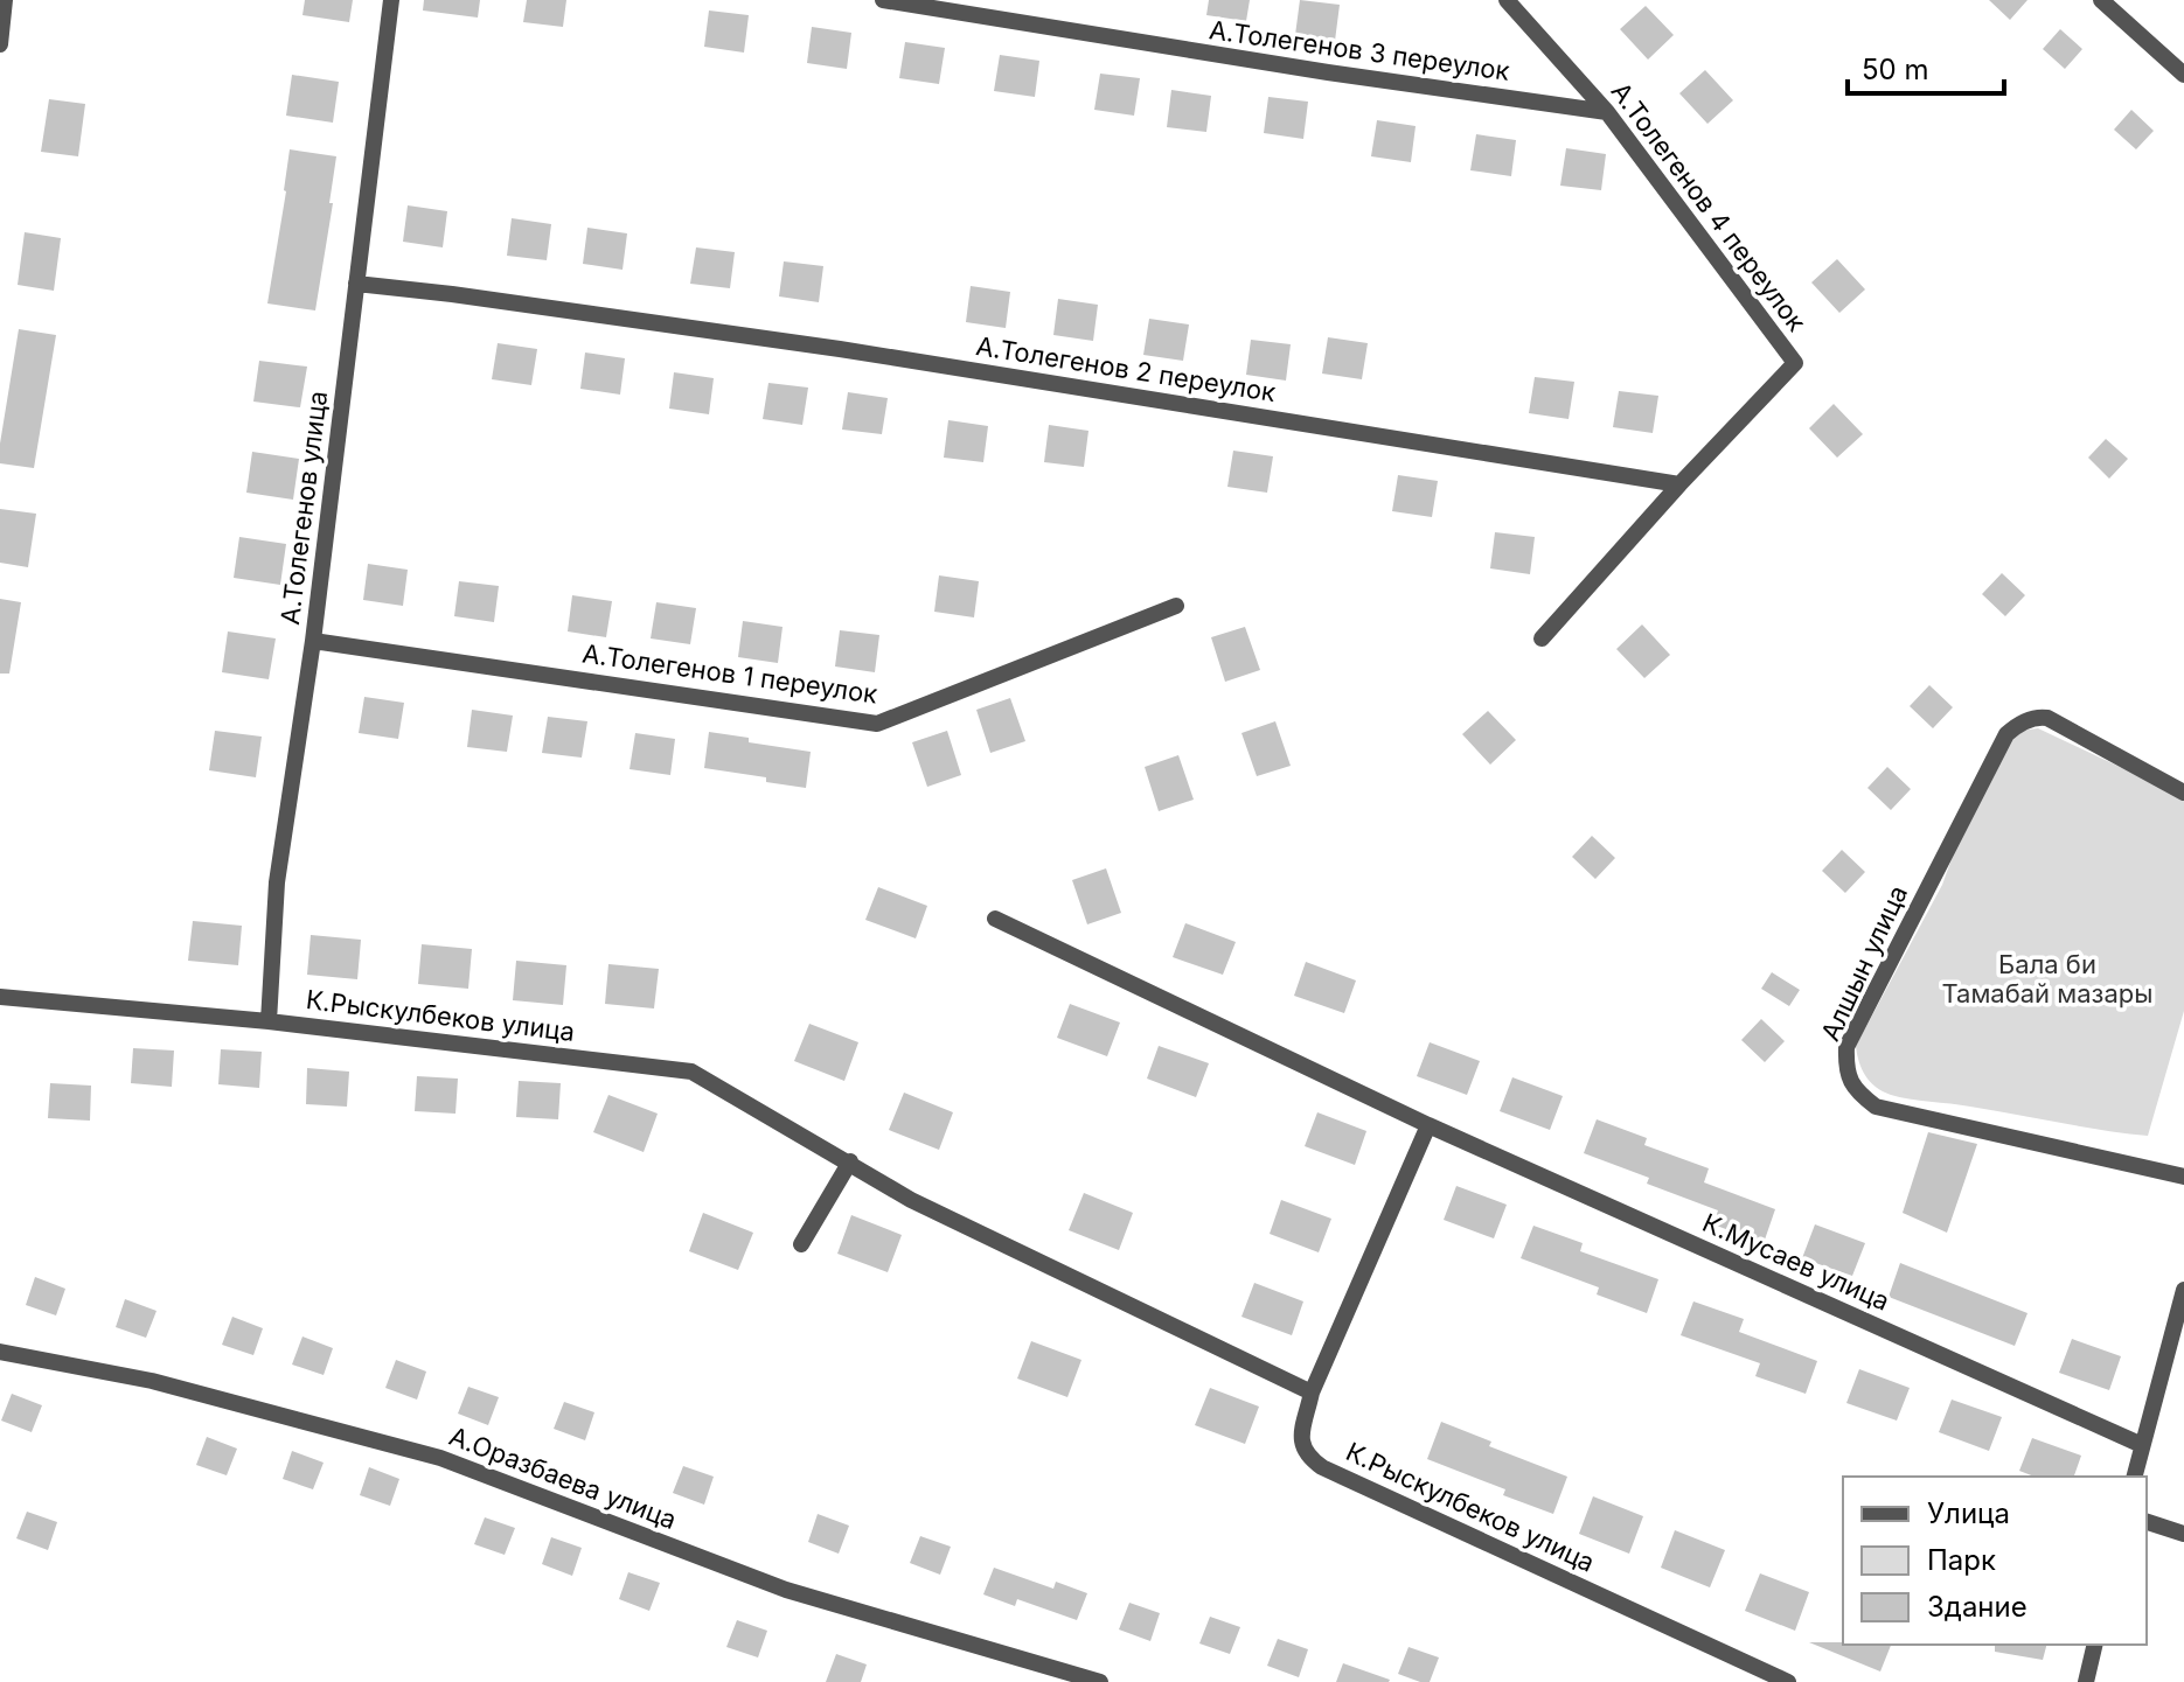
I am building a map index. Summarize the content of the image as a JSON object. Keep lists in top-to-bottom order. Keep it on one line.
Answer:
{"streets":{"street":["А.Толегенов 3 переулок","А.Толегенов 4 переулок","А.Толегенов 2 переулок","А.Толегенов улица","А.Толегенов 1 переулок","Алшын улица","К.Рыскулбеков улица","К.Мусаев улица","А.Оразбаева улица"]},"crossings":[["А.Толегенов 3 переулок","А.Толегенов 4 переулок"],["А.Толегенов 4 переулок","А.Толегенов 2 переулок"],["А.Толегенов 2 переулок","А.Толегенов улица"],["А.Толегенов улица","А.Толегенов 1 переулок"],["А.Толегенов улица","К.Рыскулбеков улица"]],"parks":["Бала би Тамабай мазары"],"legend":["Улица","Парк","Здание"],"scale_bar":"50 m"}
